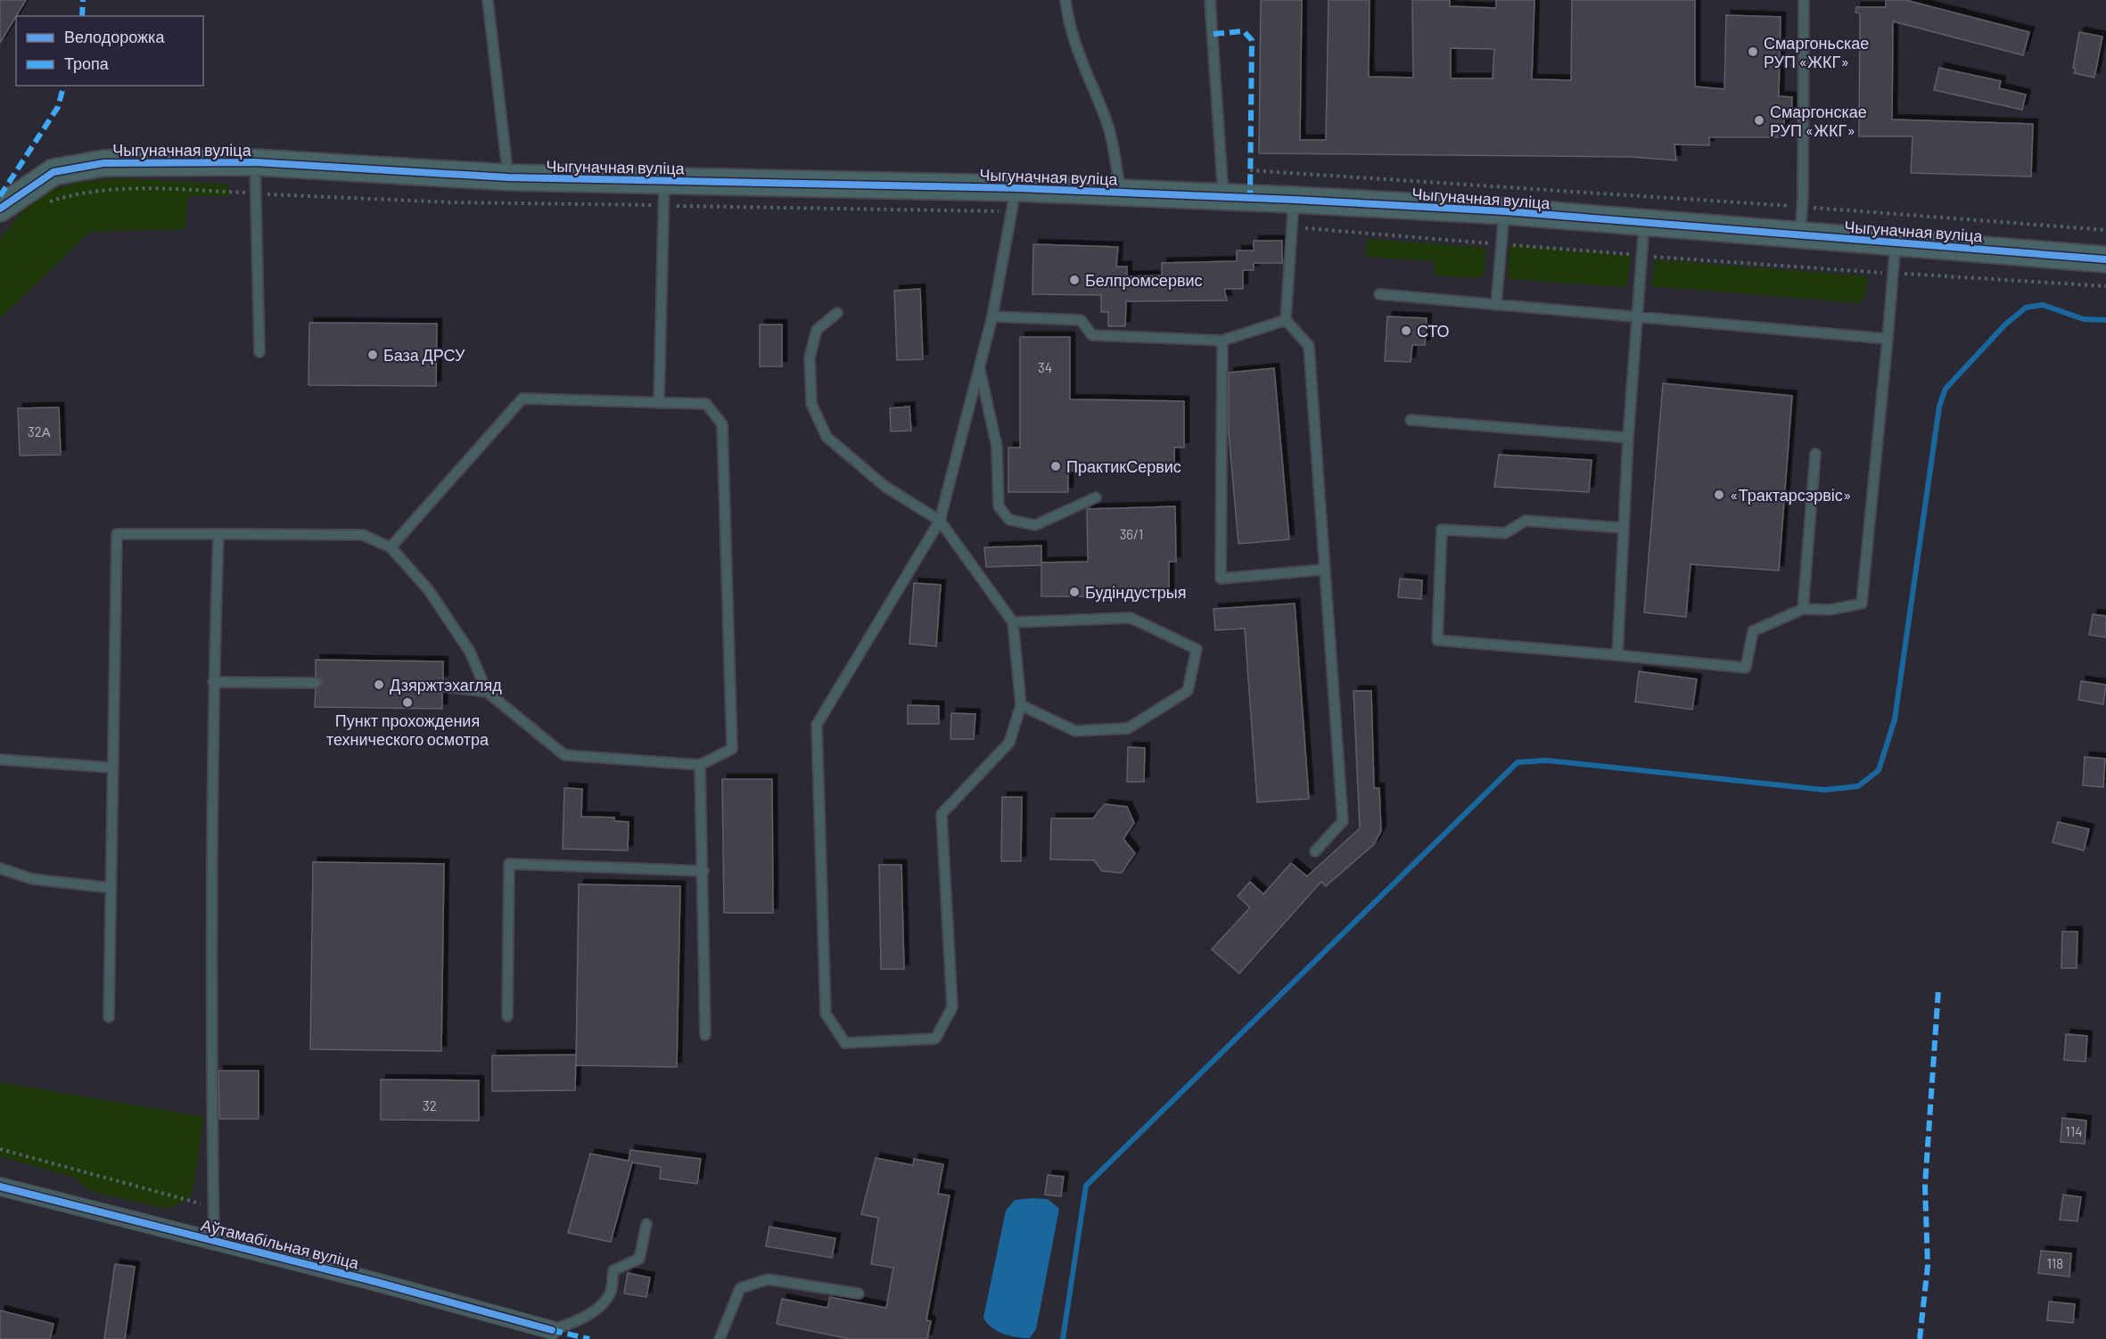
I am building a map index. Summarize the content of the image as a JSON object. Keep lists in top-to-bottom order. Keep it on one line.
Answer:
{"streets":{"street":["Чыгуначная вуліца","Аўтамабільная вуліца"]},"places":["Смаргоньскае РУП «ЖКГ»","Смаргонскае РУП «ЖКГ»","Белпромсервис","СТО","База ДРСУ","ПрактикСервис","«Трактарсэрвіс»","Будіндустрыя","Дзяржтэхагляд","Пункт прохождения технического осмотра"],"house_numbers":["34","32А","36/1","32","114","118"],"legend":["Велодорожка","Тропа"]}
